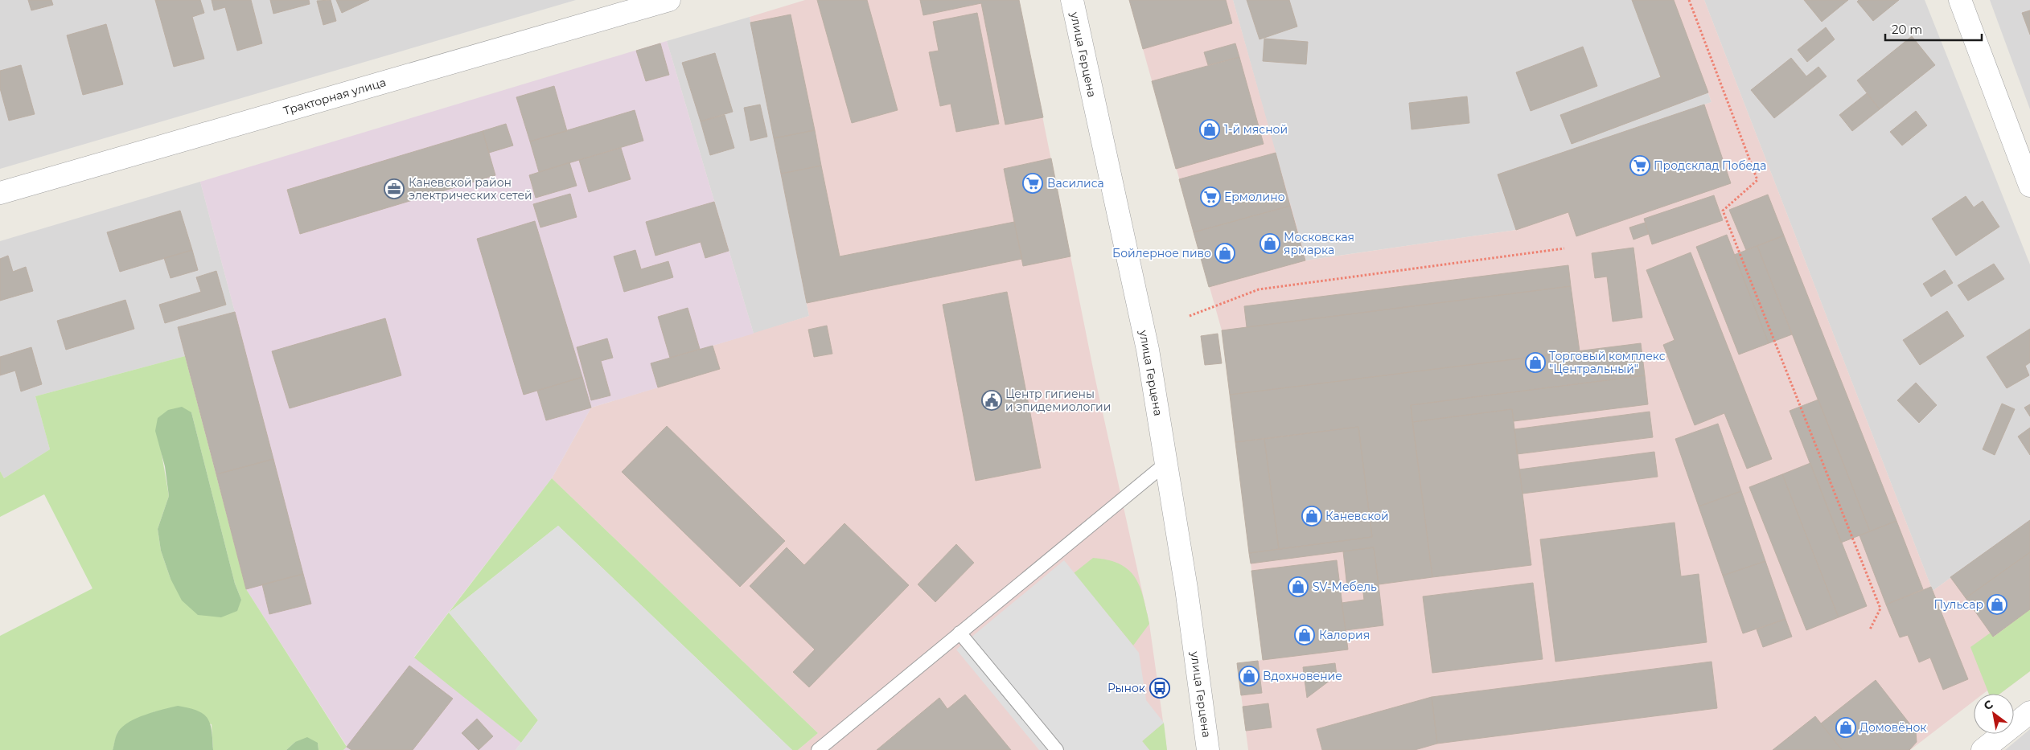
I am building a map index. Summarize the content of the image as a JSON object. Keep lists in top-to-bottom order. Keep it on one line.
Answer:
{"streets":{"street":["улица Герцена","Тракторная улица"]},"places":{"shop":["1-й мясной","Московская ярмарка","Бойлерное пиво","Торговый комплекс \"Центральный\"","Каневской","SV-Мебель","Пульсар","Калория","Вдохновение","Домовёнок"],"supermarket":["Продсклад Победа","Василиса","Ермолино"],"office":["Каневской район электрических сетей"],"public building":["Центр гигиены и эпидемиологии"],"bus stop":["Рынок"]},"scale_bar":"20 m","north":"top left"}
